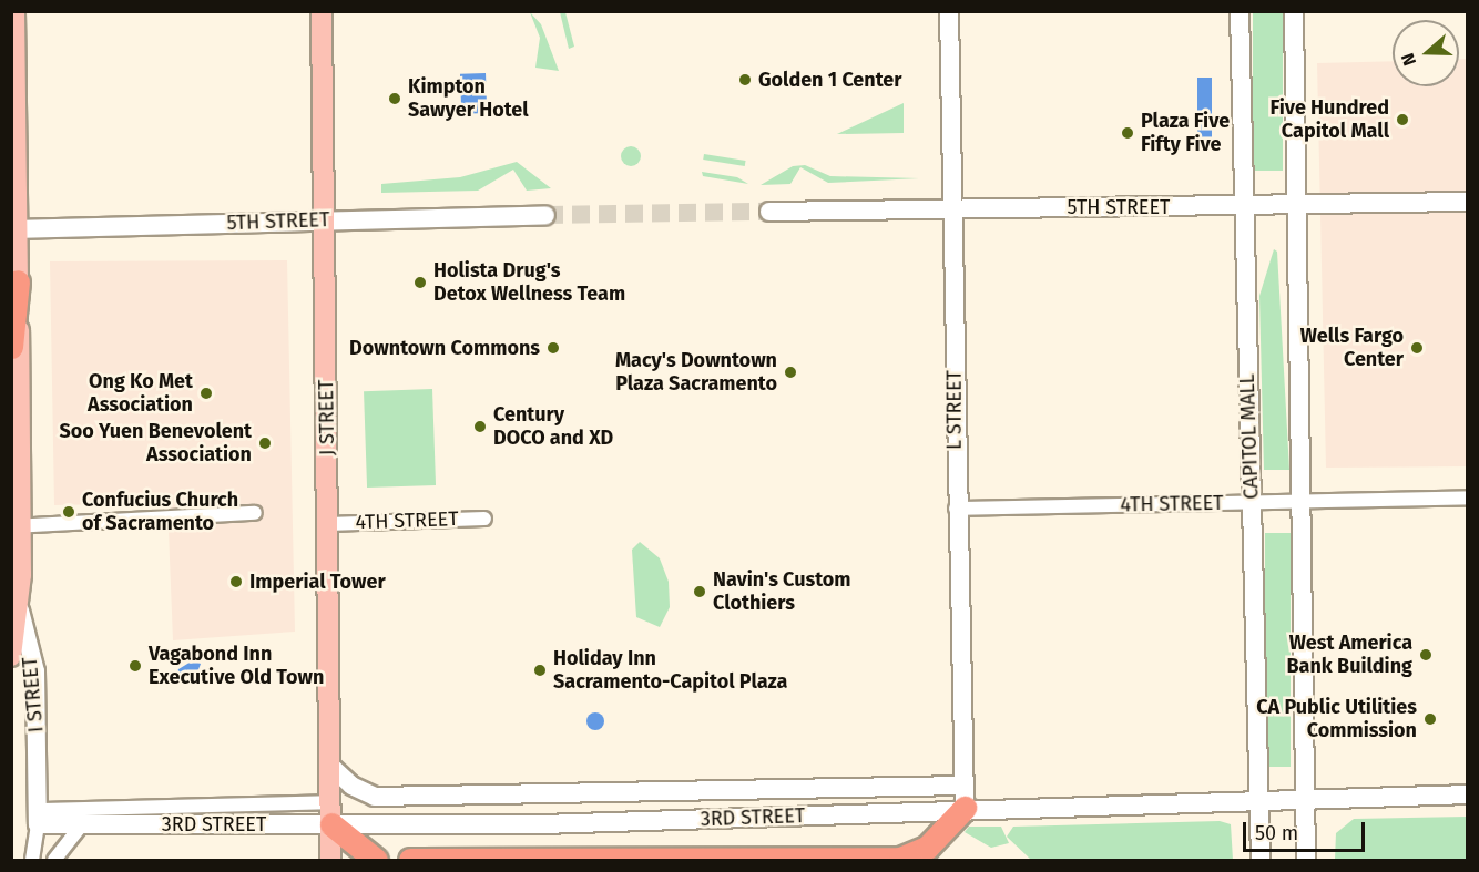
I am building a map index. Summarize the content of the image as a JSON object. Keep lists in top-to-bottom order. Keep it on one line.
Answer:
{"streets":{"main road":["5TH STREET","L STREET","J STREET","CAPITOL MALL","I STREET","3RD STREET"],"street":["4TH STREET"]},"crossings":[["5TH STREET","L STREET"],["5TH STREET","J STREET"],["5TH STREET","CAPITOL MALL"],["5TH STREET","I STREET"],["L STREET","4TH STREET"],["L STREET","3RD STREET"],["J STREET","4TH STREET"],["J STREET","3RD STREET"],["CAPITOL MALL","4TH STREET"],["CAPITOL MALL","3RD STREET"],["I STREET","3RD STREET"]],"places":["Golden 1 Center","Kimpton Sawyer Hotel","Five Hundred Capitol Mall","Plaza Five Fifty Five","Holista Drug's Detox Wellness Team","Downtown Commons","Wells Fargo Center","Macy's Downtown Plaza Sacramento","Ong Ko Met Association","Century DOCO and XD","Soo Yuen Benevolent Association","Confucius Church of Sacramento","Imperial Tower","Navin's Custom Clothiers","West America Bank Building","Vagabond Inn Executive Old Town","Holiday Inn Sacramento-Capitol Plaza","CA Public Utilities Commission"],"scale_bar":"50 m","north":"left"}
